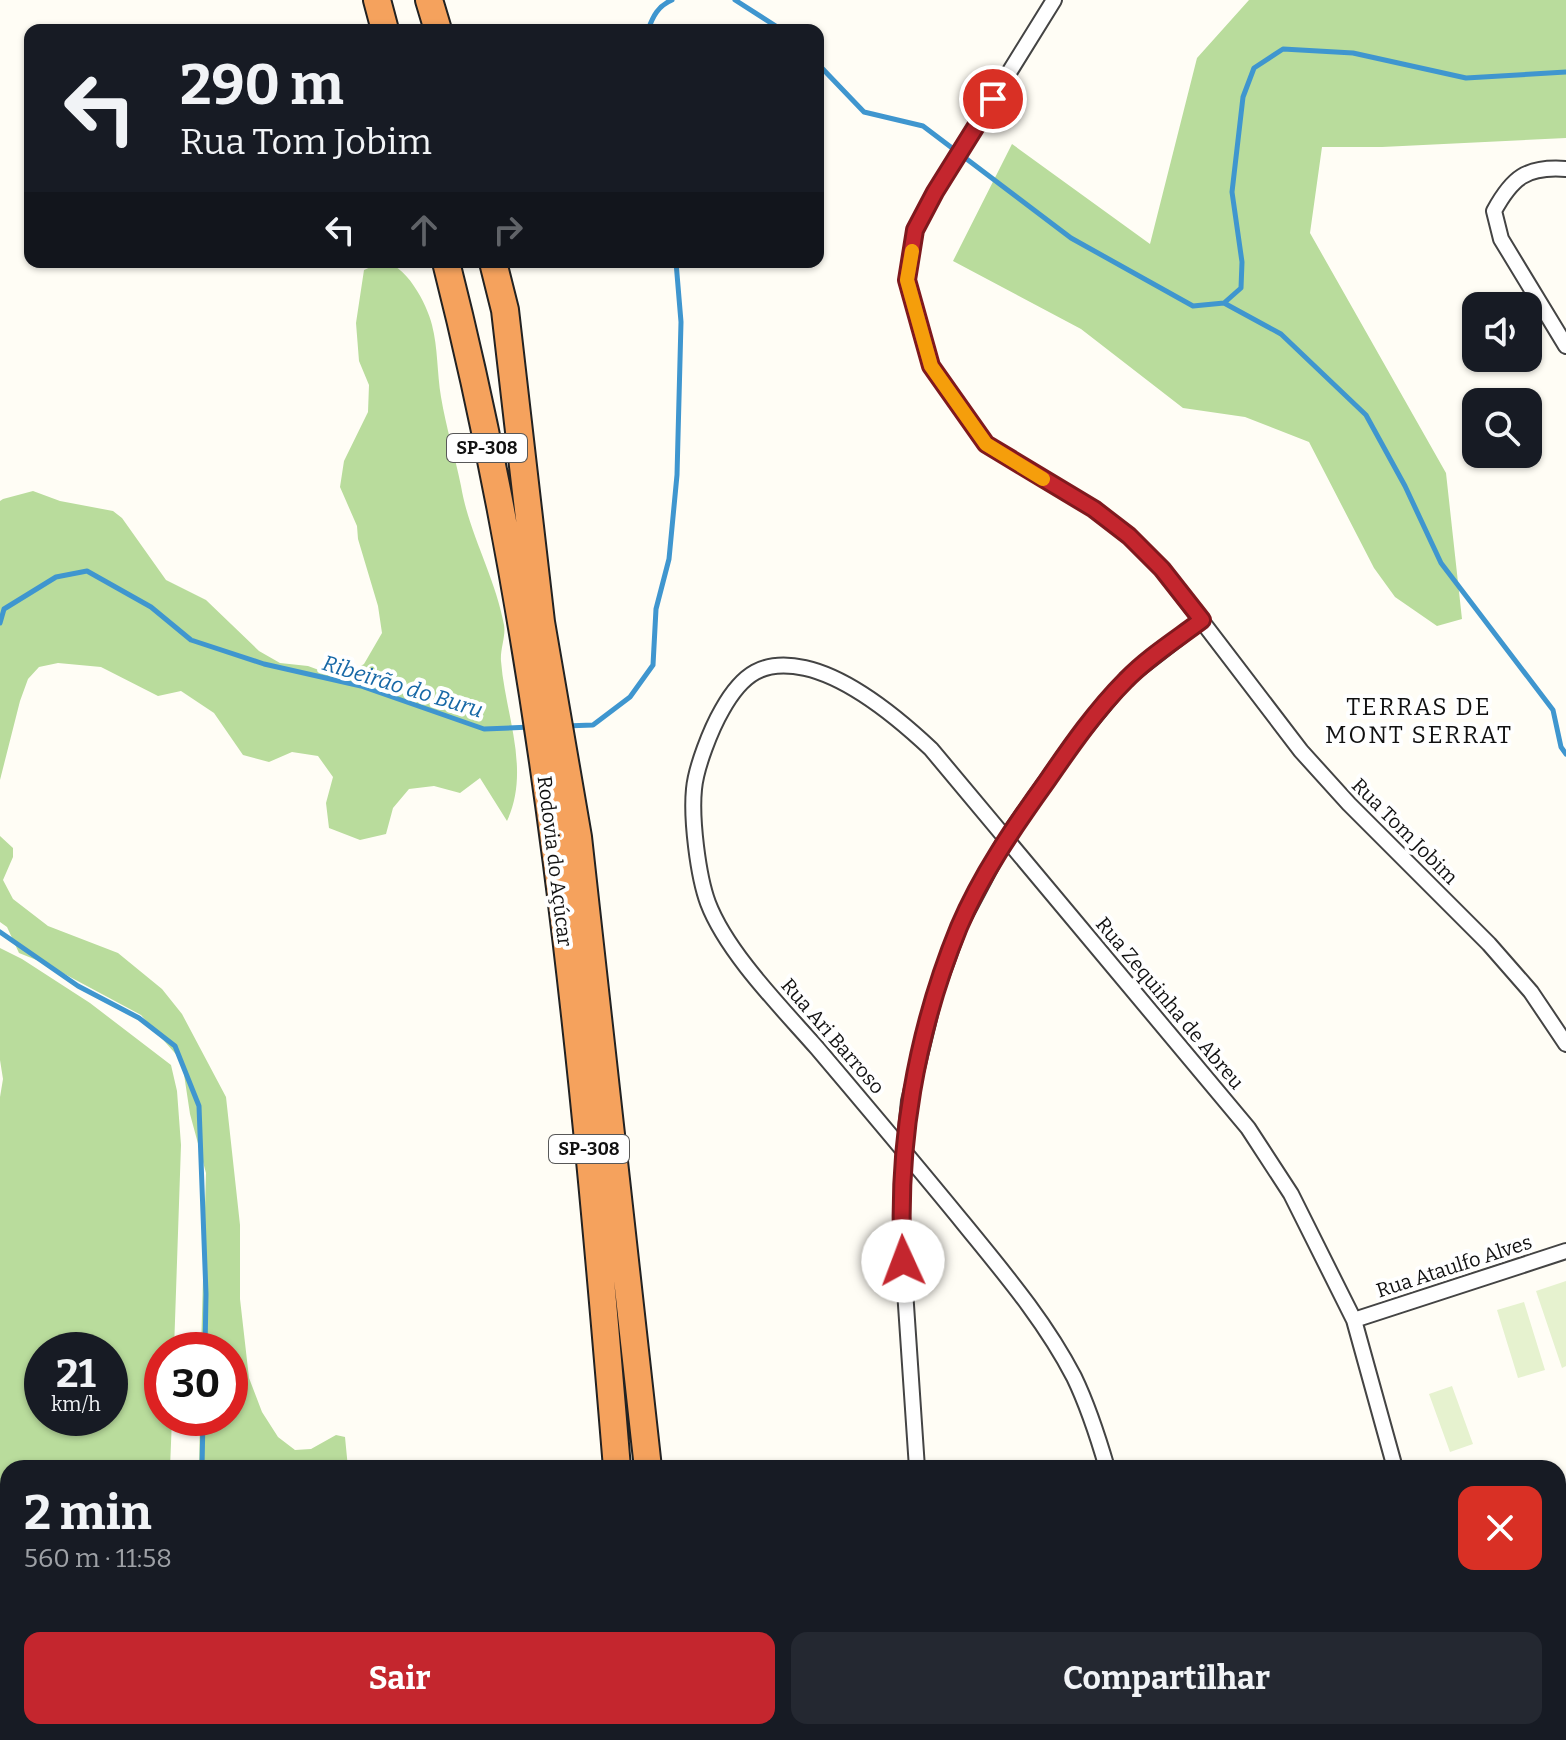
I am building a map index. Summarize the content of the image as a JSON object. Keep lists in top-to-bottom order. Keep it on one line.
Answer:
{"streets":{"highway":["SP-308","Rodovia do Açúcar"],"street":["Rua Tom Jobim","Rua Zequinha de Abreu","Rua Ari Barroso","Rua Ataulfo Alves"]},"crossings":[["Rua Zequinha de Abreu","Rua Ari Barroso"],["Rua Zequinha de Abreu","Rua Ataulfo Alves"]],"districts":["TERRAS DE MONT SERRAT"],"water":["Ribeirão do Buru"],"page":{"turn":["290 m","Rua Tom Jobim"],"speed":"21 km/h","limit":"30","heading":["2 min","560 m · 11:58"],"buttons":["Sair","Compartilhar"]}}
